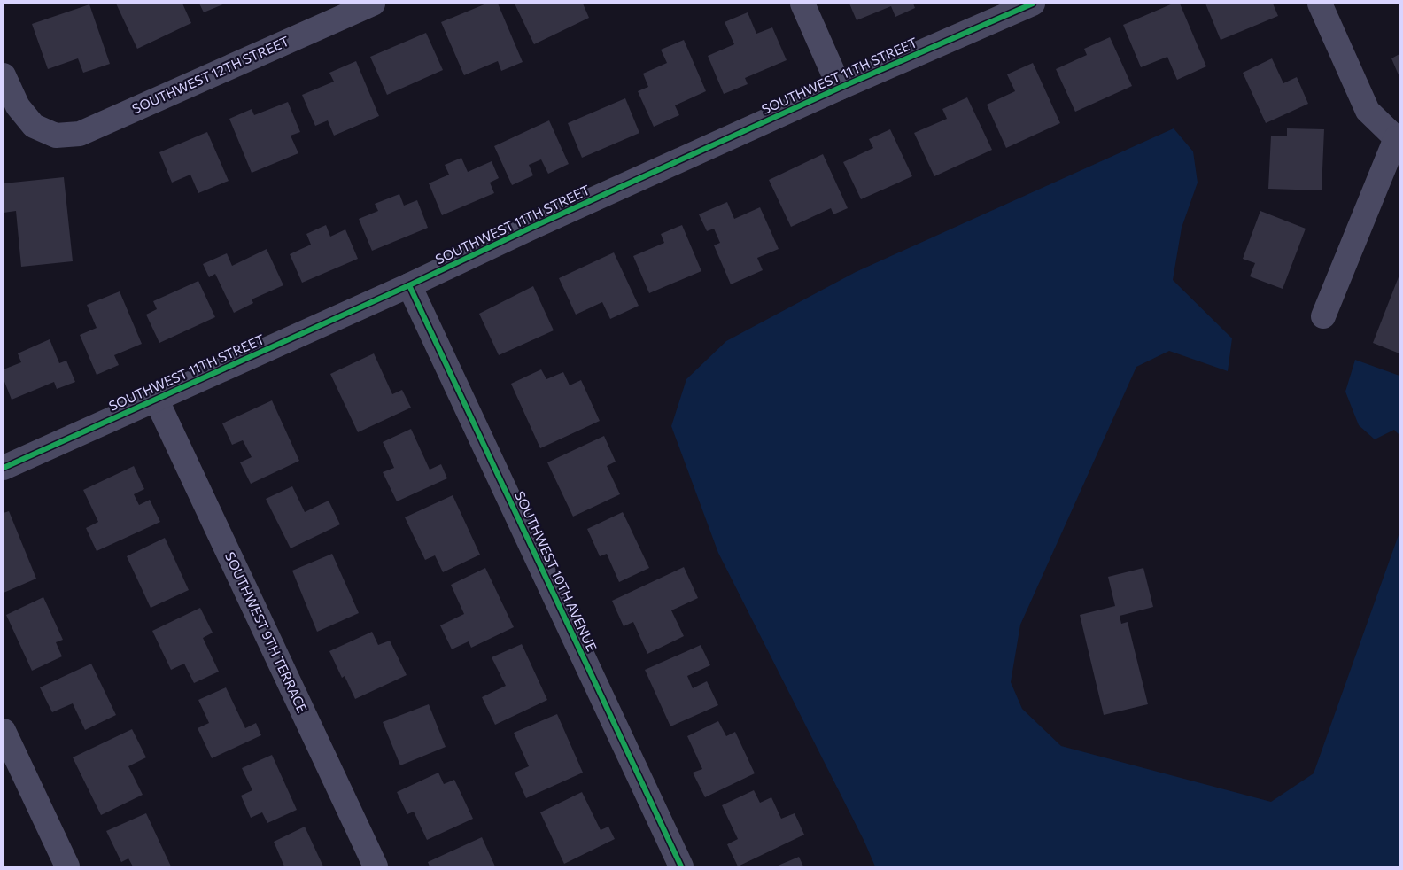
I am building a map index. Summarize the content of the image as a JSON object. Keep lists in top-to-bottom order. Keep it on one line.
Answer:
{"streets":{"street":["SOUTHWEST 12TH STREET","SOUTHWEST 11TH STREET","SOUTHWEST 10TH AVENUE","SOUTHWEST 9TH TERRACE"]},"crossings":[["SOUTHWEST 11TH STREET","SOUTHWEST 10TH AVENUE"],["SOUTHWEST 11TH STREET","SOUTHWEST 9TH TERRACE"]]}
